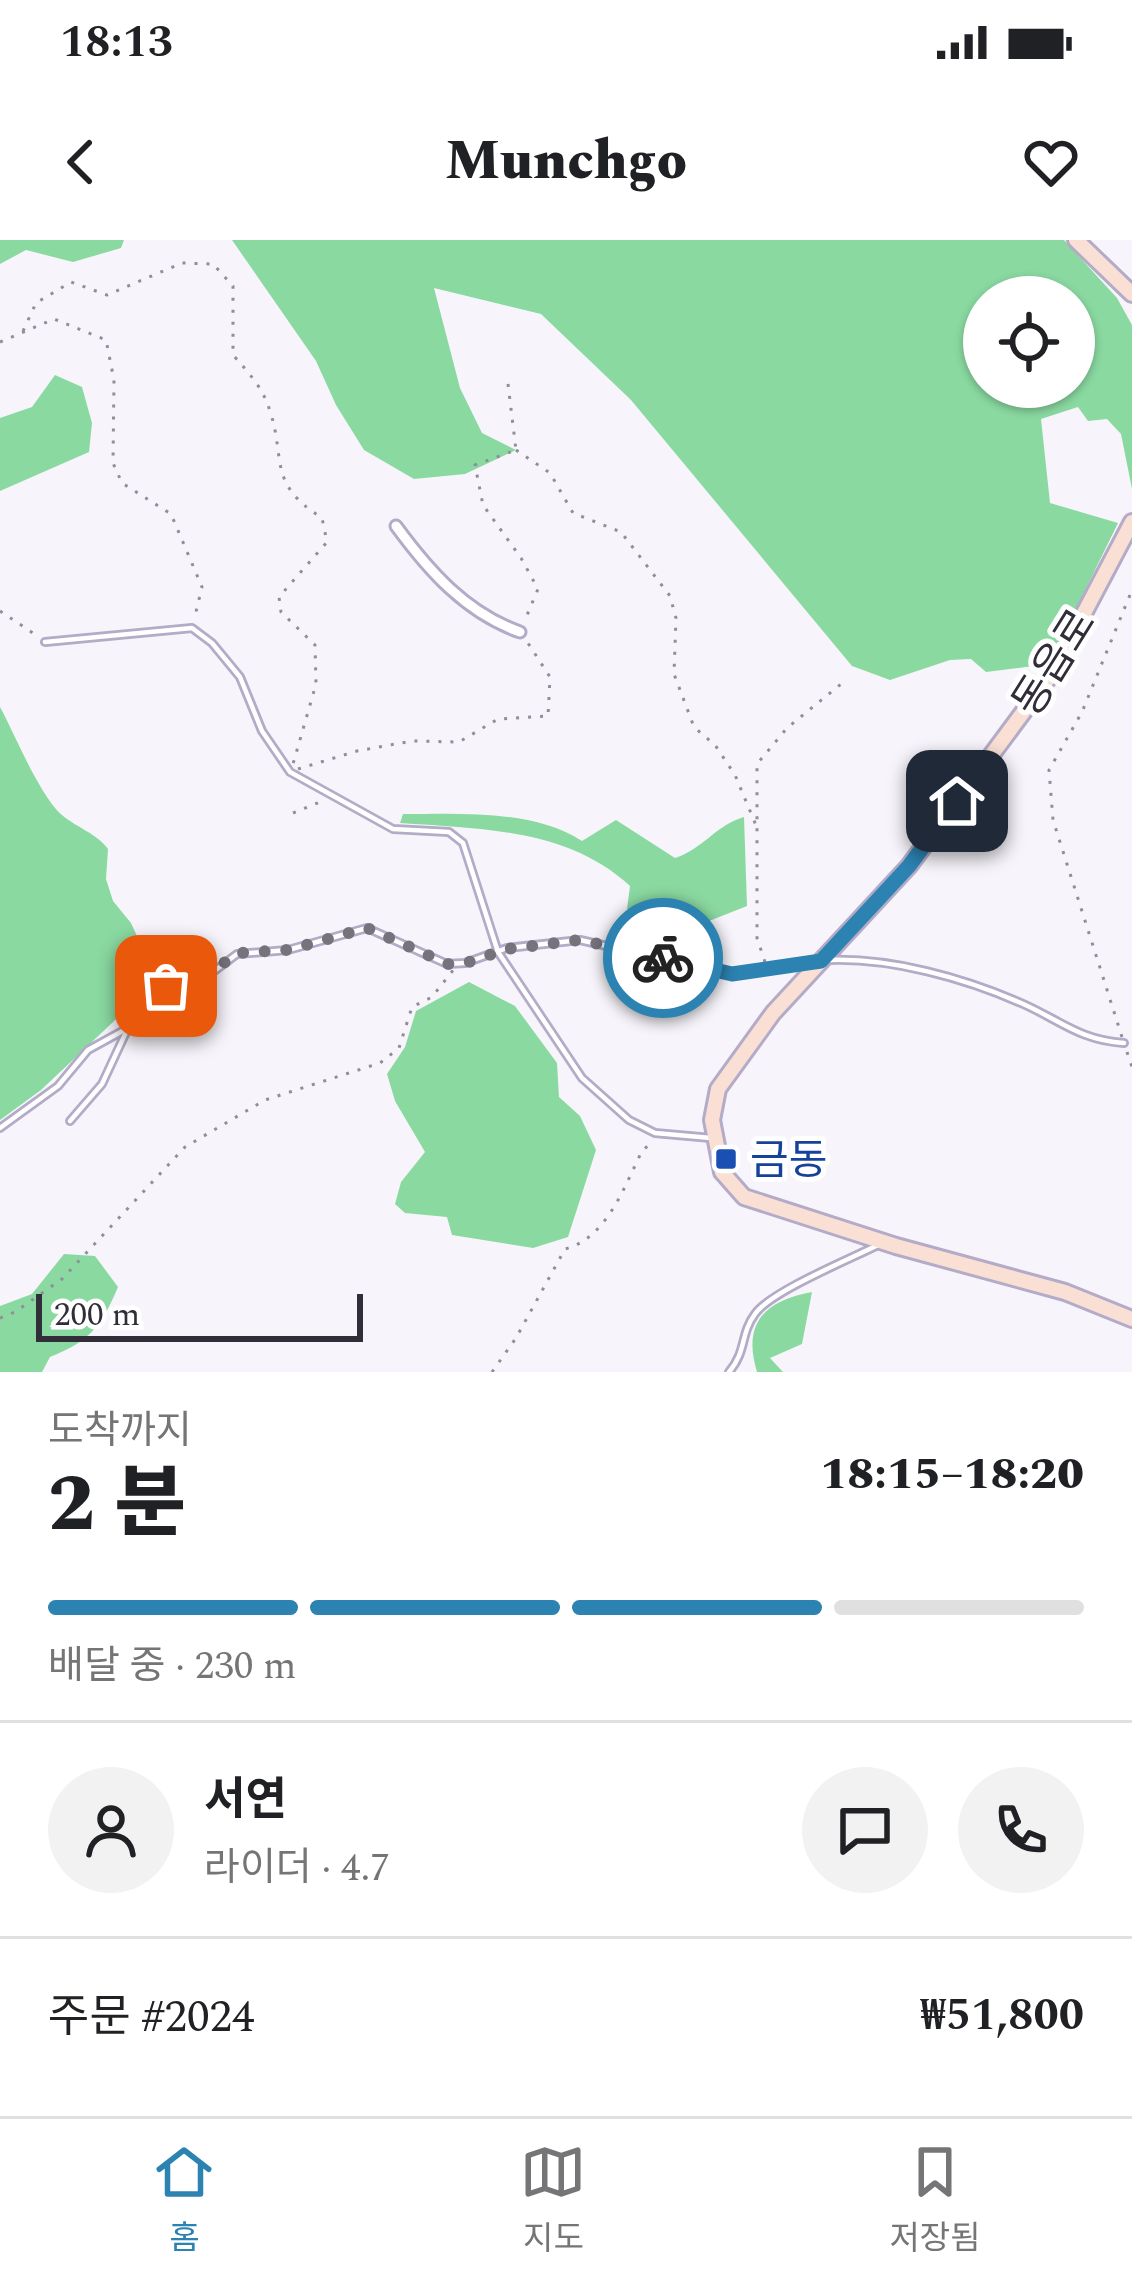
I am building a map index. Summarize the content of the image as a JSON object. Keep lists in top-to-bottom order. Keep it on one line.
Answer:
{"streets":{"street":["동읍로"]},"places":{"transit":["금동"]},"scale_bar":"200 m","page":{"status":"18:13","header":"Munchgo","scale":"200 m","heading":["2 분","도착까지","18:15–18:20"],"panel":["서연","라이더 · 4.7","주문 #2024","₩51,800"],"bar":"배달 중 · 230 m","tabs":["홈","지도","저장됨"]}}
